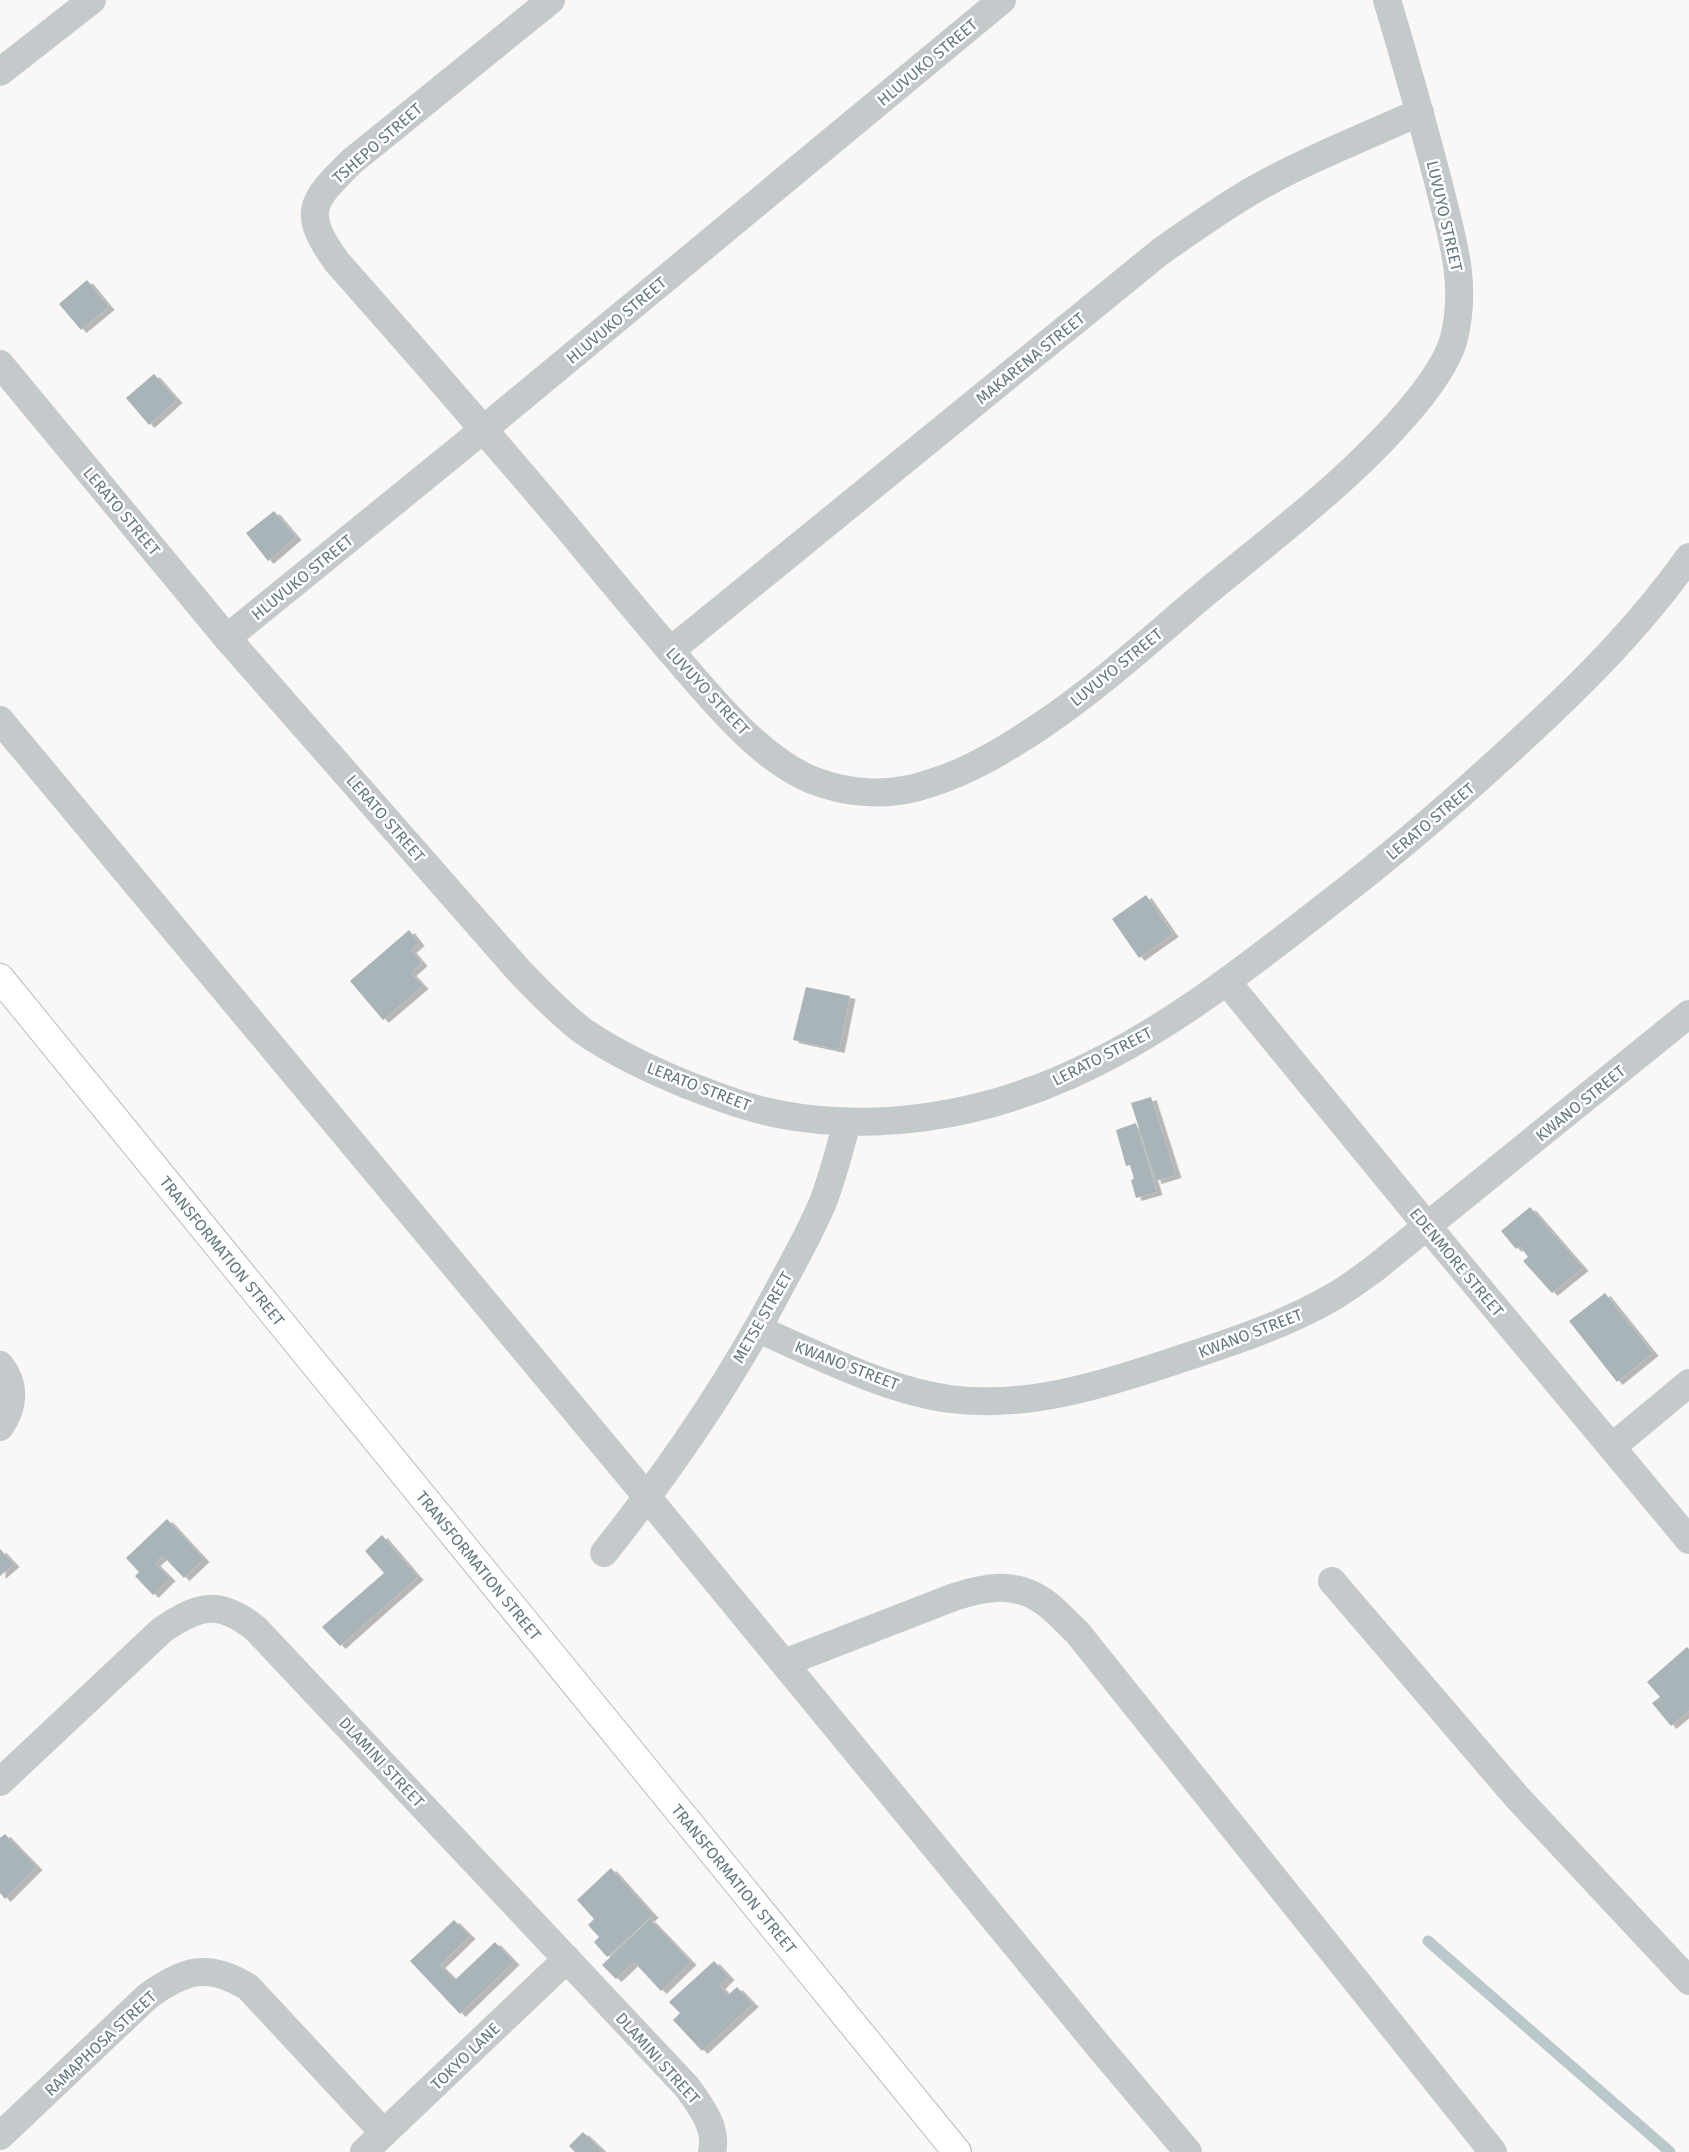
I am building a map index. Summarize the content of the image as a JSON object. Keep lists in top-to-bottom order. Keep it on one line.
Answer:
{"streets":{"street":["HLUVUKO STREET","TSHEPO STREET","LUVUYO STREET","MAKARENA STREET","LERATO STREET","KWANO STREET","TRANSFORMATION STREET","EDENMORE STREET","METSE STREET","DLAMINI STREET","RAMAPHOSA STREET","TOKYO LANE"]},"crossings":[["HLUVUKO STREET","TSHEPO STREET"],["HLUVUKO STREET","LUVUYO STREET"],["HLUVUKO STREET","LERATO STREET"],["TSHEPO STREET","LUVUYO STREET"],["LUVUYO STREET","MAKARENA STREET"],["LERATO STREET","EDENMORE STREET"],["LERATO STREET","METSE STREET"],["KWANO STREET","EDENMORE STREET"],["KWANO STREET","METSE STREET"],["DLAMINI STREET","TOKYO LANE"],["RAMAPHOSA STREET","TOKYO LANE"]]}
